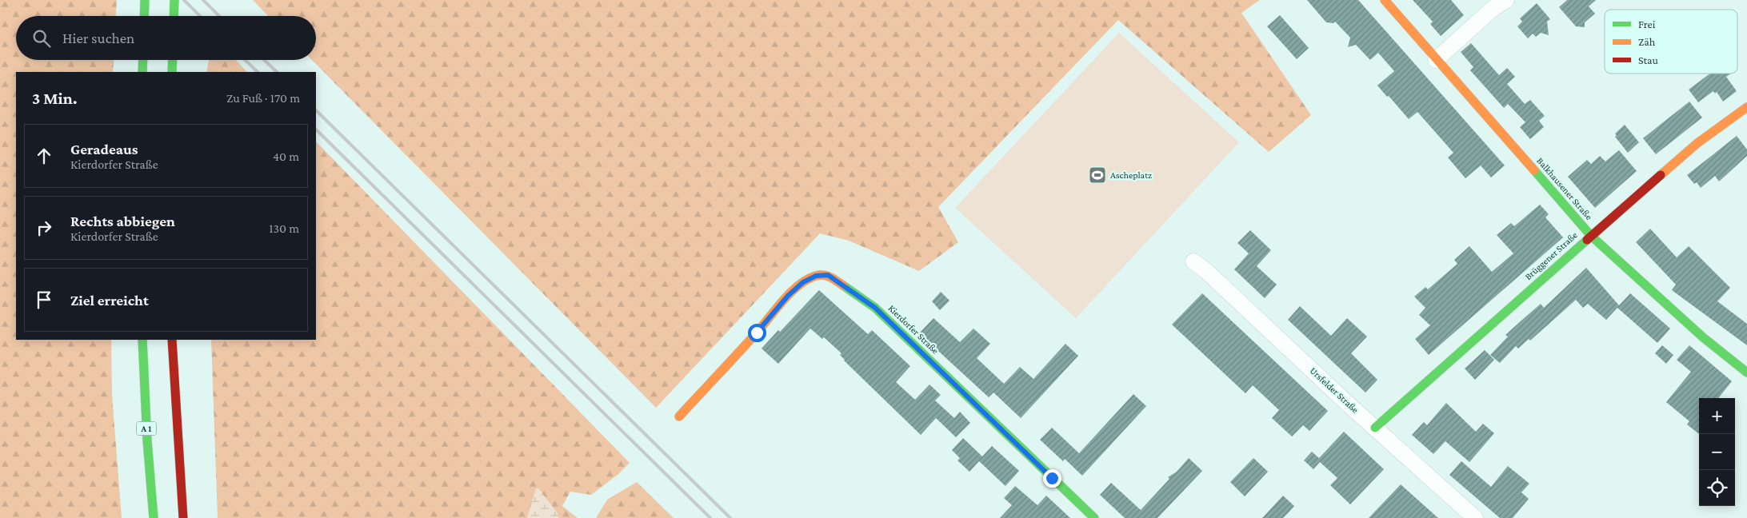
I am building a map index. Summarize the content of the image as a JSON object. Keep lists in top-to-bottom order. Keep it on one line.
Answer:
{"streets":{"main road":["Balkhausener Straße","Brüggener Straße","Kierdorfer Straße","A 1"],"street":["Ursfelder Straße"]},"crossings":[["Balkhausener Straße","Brüggener Straße"],["Brüggener Straße","Ursfelder Straße"]],"places":{"sports":["Ascheplatz"]},"legend":["Frei","Zäh","Stau"],"page":{"search":"Hier suchen","heading":["3 Min.","Zu Fuß · 170 m"],"list":[["Geradeaus","Kierdorfer Straße","40 m"],["Rechts abbiegen","Kierdorfer Straße","130 m"],"Ziel erreicht"],"map_buttons":["+","−"]}}
